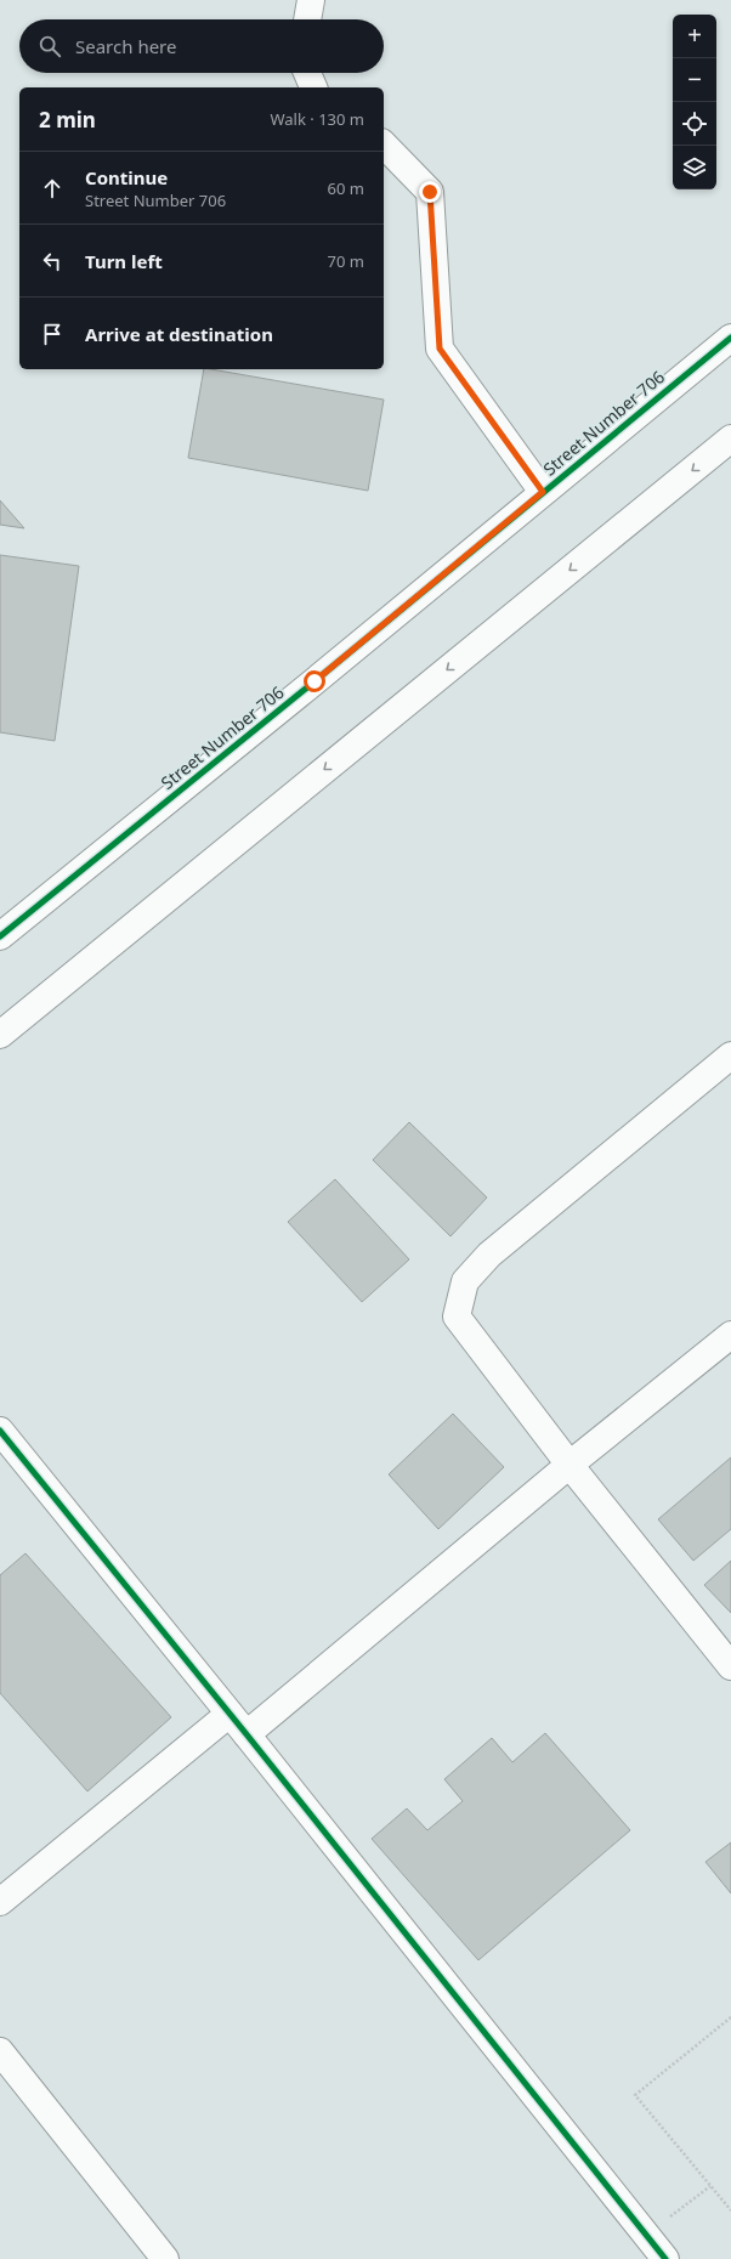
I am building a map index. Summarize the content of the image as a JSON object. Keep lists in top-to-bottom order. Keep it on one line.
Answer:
{"streets":{"street":["Street Number 706"]},"page":{"map_buttons":["+","−"],"search":"Search here","heading":["2 min","Walk · 130 m"],"list":[["Continue","Street Number 706","60 m"],["Turn left","70 m"],"Arrive at destination"]}}
